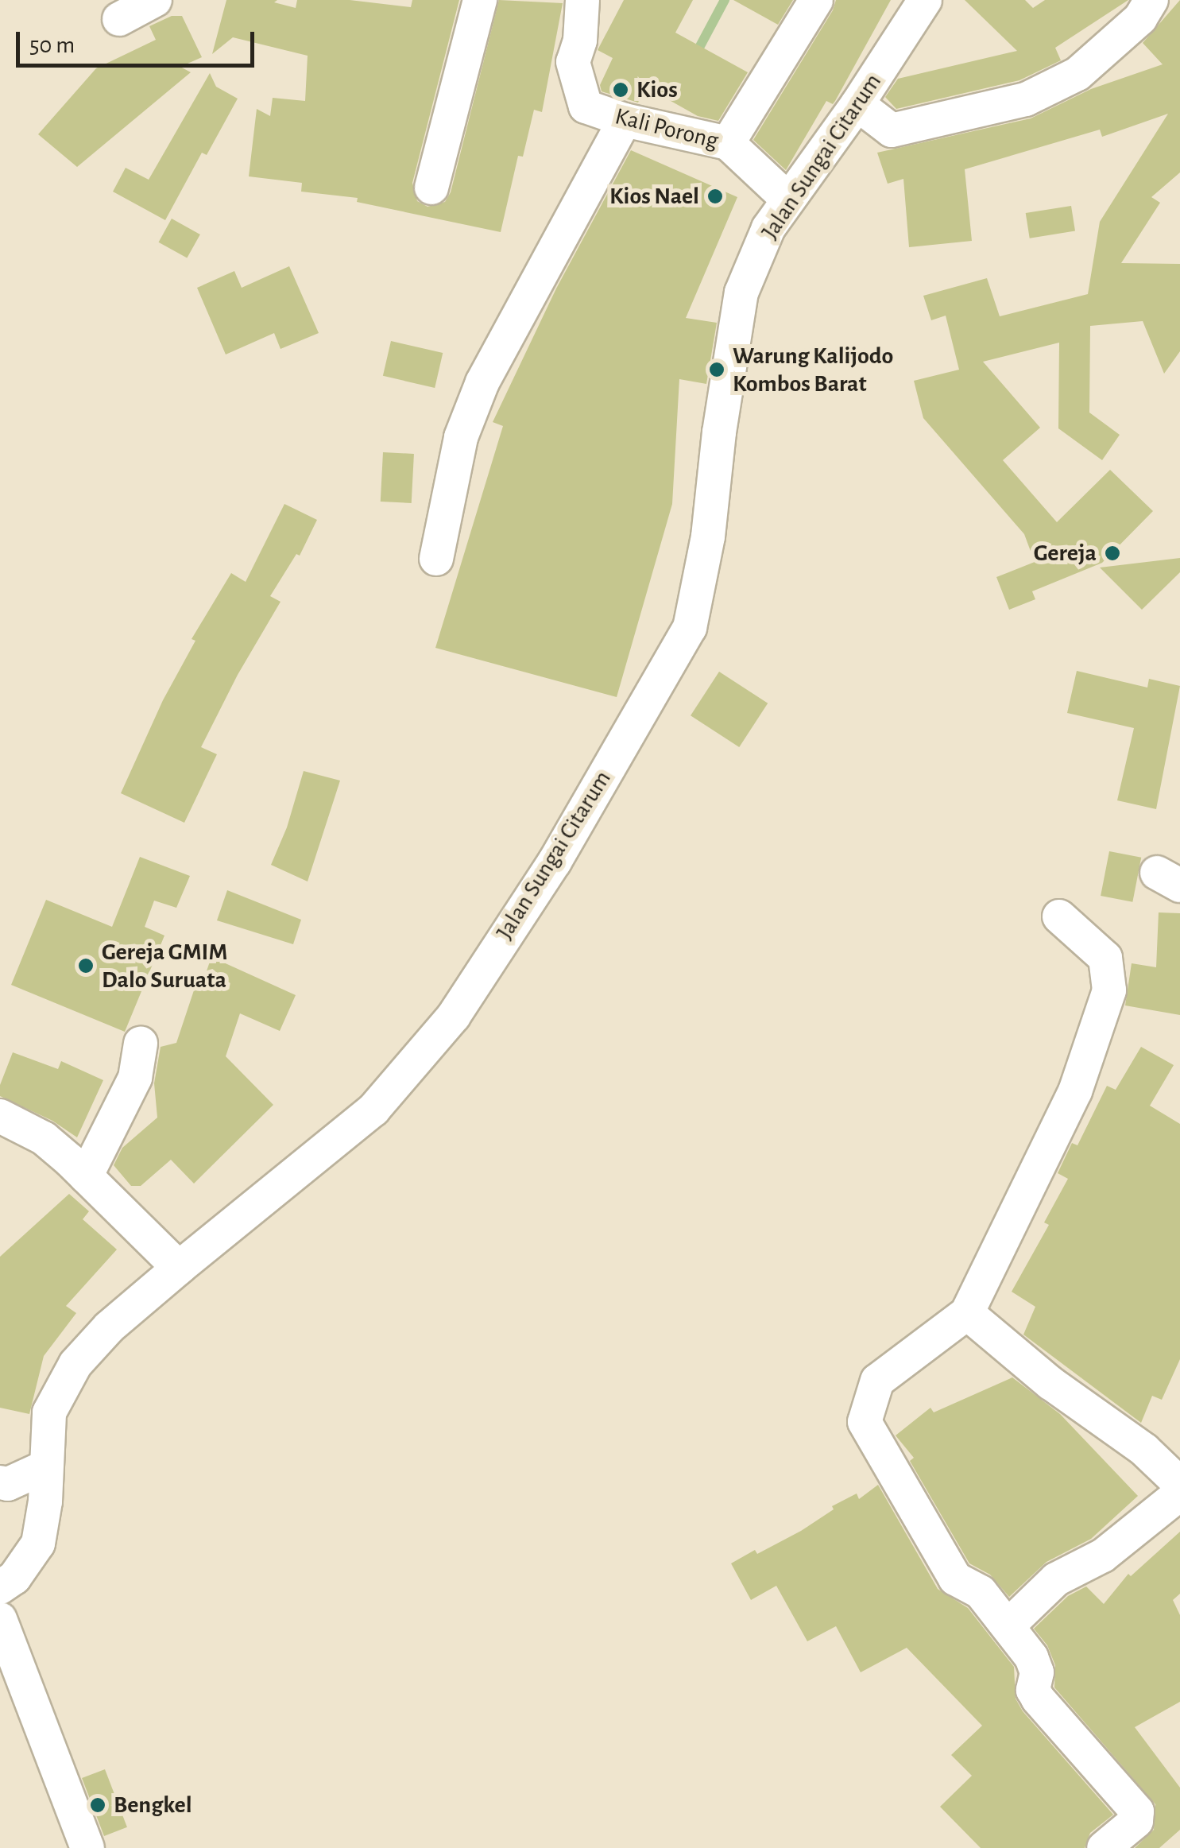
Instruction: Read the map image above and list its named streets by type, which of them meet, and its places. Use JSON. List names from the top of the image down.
{
  "streets": {
    "street": ["Kali Porong", "Jalan Sungai Citarum"]
  },
  "crossings": [
    ["Kali Porong", "Jalan Sungai Citarum"]
  ],
  "places": [
    "Kios",
    "Kios Nael",
    "Warung Kalijodo Kombos Barat",
    "Gereja",
    "Gereja GMIM Dalo Suruata",
    "Bengkel"
  ],
  "scale_bar": "50 m"
}
